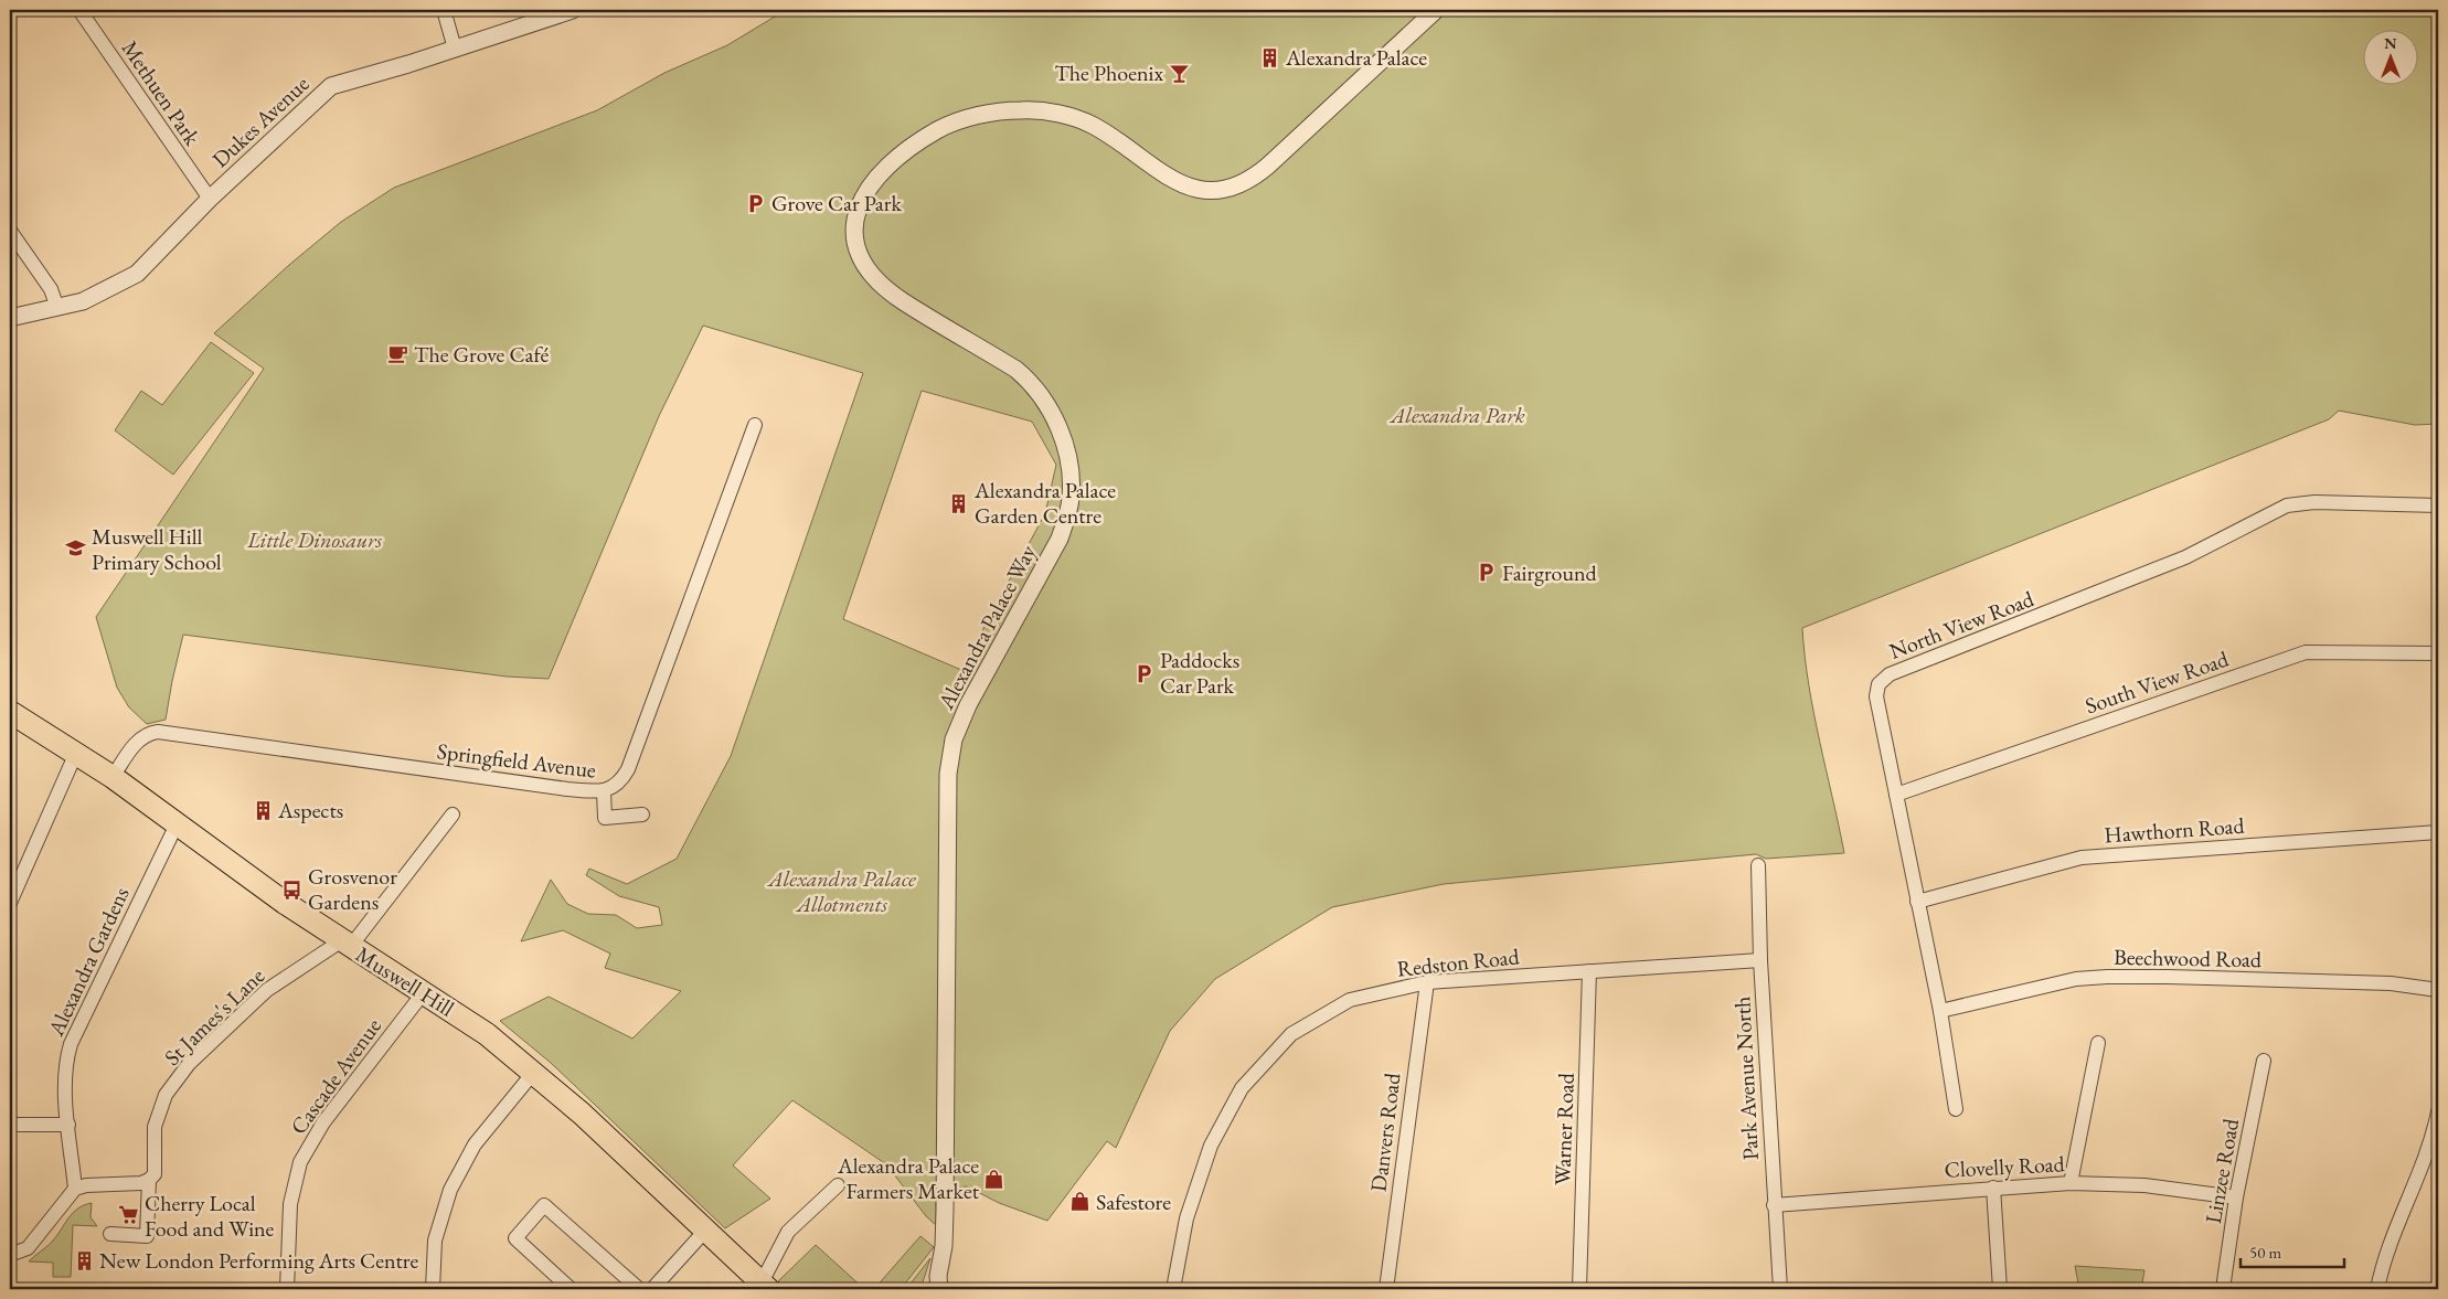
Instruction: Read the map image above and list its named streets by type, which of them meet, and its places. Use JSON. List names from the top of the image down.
{
  "streets": {
    "main road": ["Muswell Hill"],
    "street": [
      "Methuen Park",
      "Dukes Avenue",
      "North View Road",
      "Alexandra Palace Way",
      "South View Road",
      "Springfield Avenue",
      "Hawthorn Road",
      "Beechwood Road",
      "Alexandra Gardens",
      "Redston Road",
      "St James's Lane",
      "Cascade Avenue",
      "Park Avenue North",
      "Warner Road",
      "Danvers Road",
      "Clovelly Road",
      "Linzee Road"
    ]
  },
  "crossings": [
    ["Methuen Park", "Dukes Avenue"],
    ["North View Road", "South View Road"],
    ["North View Road", "Hawthorn Road"],
    ["North View Road", "Beechwood Road"],
    ["Springfield Avenue", "Muswell Hill"],
    ["Alexandra Gardens", "Muswell Hill"],
    ["Redston Road", "Park Avenue North"],
    ["Redston Road", "Warner Road"],
    ["Redston Road", "Danvers Road"],
    ["Muswell Hill", "St James's Lane"],
    ["Muswell Hill", "Cascade Avenue"],
    ["Park Avenue North", "Clovelly Road"],
    ["Clovelly Road", "Linzee Road"]
  ],
  "parks": ["Alexandra Park", "Little Dinosaurs", "Alexandra Palace Allotments"],
  "places": {
    "building": [
      "Alexandra Palace",
      "Alexandra Palace Garden Centre",
      "Aspects",
      "New London Performing Arts Centre"
    ],
    "bar": ["The Phoenix"],
    "parking": ["Grove Car Park", "Fairground", "Paddocks Car Park"],
    "cafe": ["The Grove Café"],
    "school or university": ["Muswell Hill Primary School"],
    "bus stop": ["Grosvenor Gardens"],
    "shop": ["Alexandra Palace Farmers Market", "Safestore"],
    "supermarket": ["Cherry Local Food and Wine"]
  },
  "scale_bar": "50 m",
  "north": "top"
}
